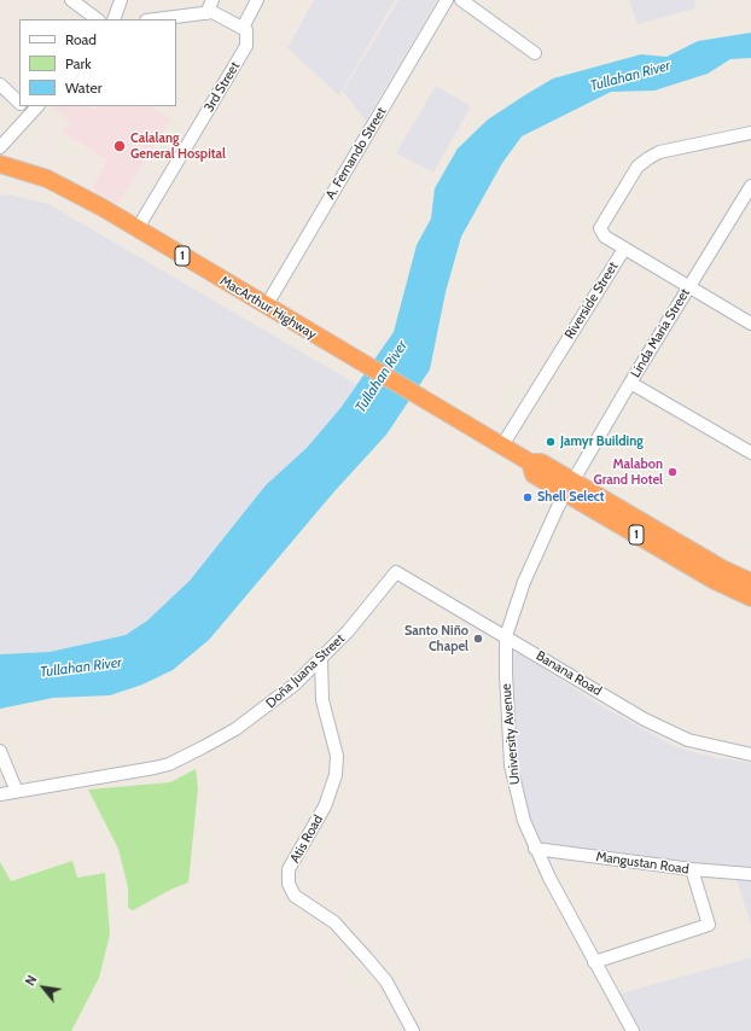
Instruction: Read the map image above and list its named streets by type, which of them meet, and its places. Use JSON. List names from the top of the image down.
{
  "streets": {
    "highway": ["1", "MacArthur Highway"],
    "street": [
      "3rd Street",
      "A. Fernando Street",
      "Riverside Street",
      "Linda Maria Street",
      "Doña Juana Street",
      "Banana Road",
      "University Avenue",
      "Atis Road",
      "Mangustan Road"
    ]
  },
  "crossings": [
    ["3rd Street", "MacArthur Highway"],
    ["A. Fernando Street", "MacArthur Highway"],
    ["Riverside Street", "MacArthur Highway"],
    ["MacArthur Highway", "Linda Maria Street"],
    ["MacArthur Highway", "University Avenue"],
    ["Linda Maria Street", "University Avenue"],
    ["Doña Juana Street", "Banana Road"],
    ["Doña Juana Street", "Atis Road"],
    ["Banana Road", "University Avenue"],
    ["University Avenue", "Mangustan Road"]
  ],
  "water": ["Tullahan River"],
  "places": [
    "Calalang General Hospital",
    "Jamyr Building",
    "Malabon Grand Hotel",
    "Shell Select",
    "Santo Niño Chapel"
  ],
  "legend": ["Road", "Park", "Water"],
  "north": "top left"
}
